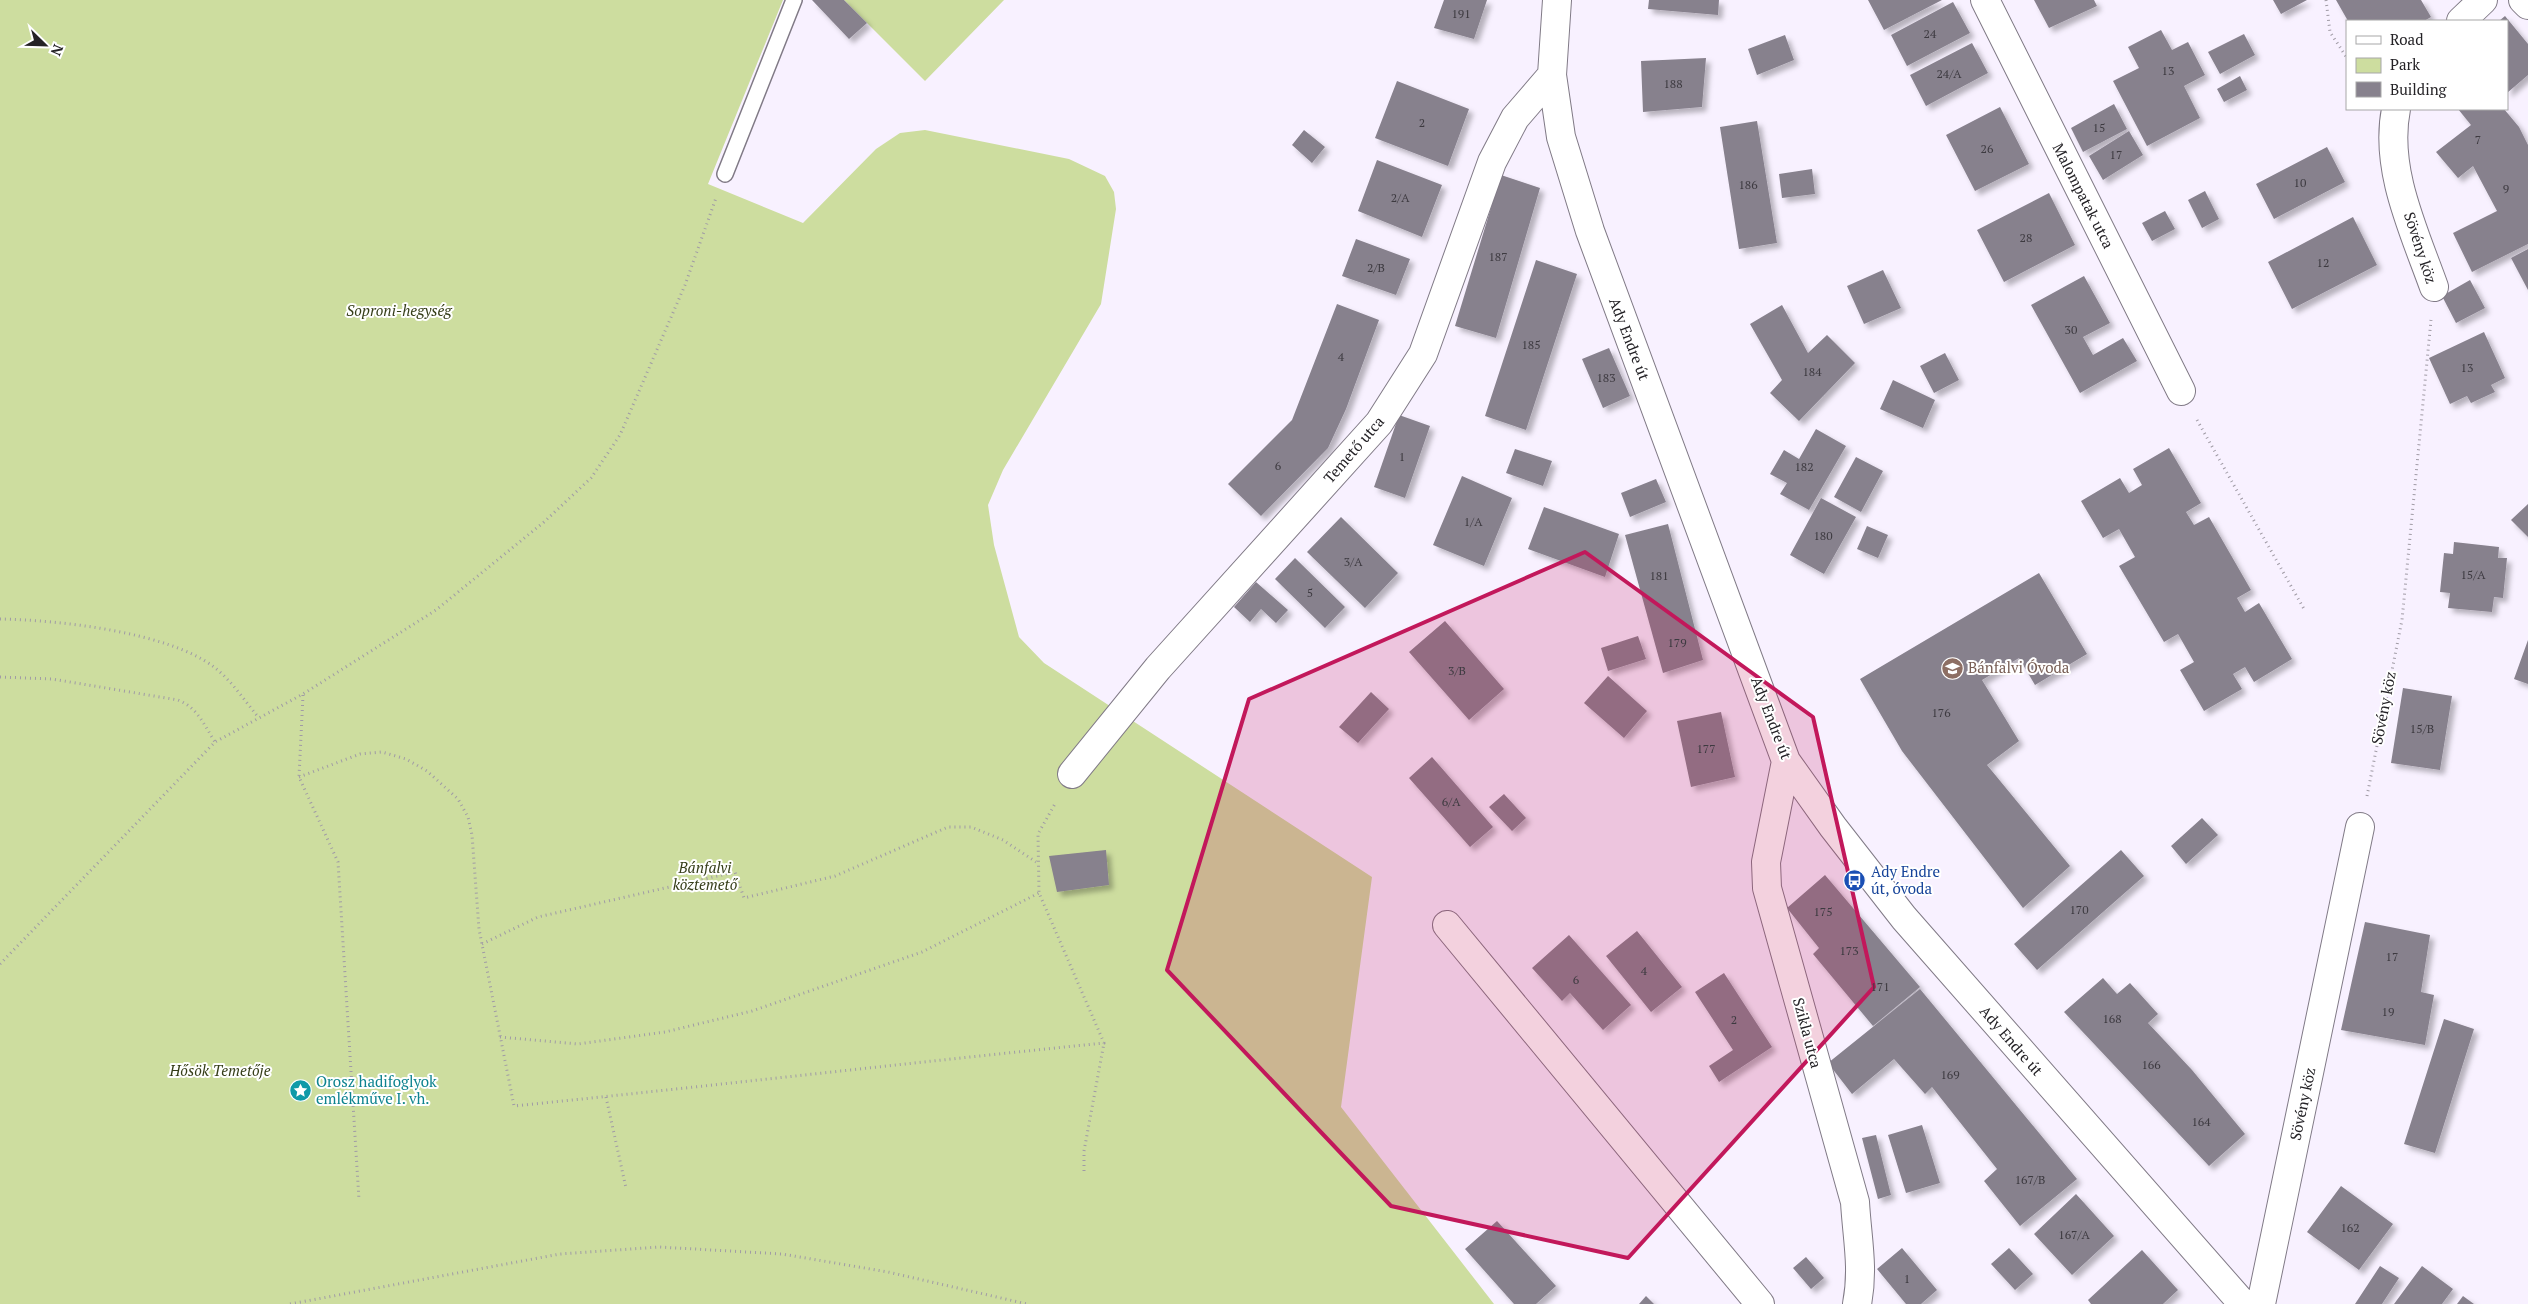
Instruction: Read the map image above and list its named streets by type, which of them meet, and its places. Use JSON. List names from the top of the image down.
{
  "streets": {
    "street": [
      "Malompatak utca",
      "Sövény köz",
      "Ady Endre út",
      "Temető utca",
      "Szikla utca"
    ]
  },
  "crossings": [
    ["Ady Endre út", "Temető utca"],
    ["Ady Endre út", "Szikla utca"]
  ],
  "parks": ["Soproni-hegység", "Bánfalvi köztemető", "Hősök Temetője"],
  "places": {
    "school or university": ["Bánfalvi Óvoda"],
    "bus stop": ["Ady Endre út, óvoda"],
    "place": ["Orosz hadifoglyok emlékműve I. vh."]
  },
  "house_numbers": [
    "191",
    "24",
    "13",
    "24/A",
    "188",
    "2",
    "15",
    "7",
    "26",
    "17",
    "10",
    "186",
    "9",
    "2/A",
    "28",
    "187",
    "12",
    "2/B",
    "30",
    "185",
    "4",
    "13",
    "184",
    "183",
    "1",
    "6",
    "182",
    "1/A",
    "180",
    "3/A",
    "15/A",
    "181",
    "5",
    "179",
    "3/B",
    "176",
    "15/B",
    "177",
    "6/A",
    "170",
    "175",
    "173",
    "17",
    "4",
    "6",
    "171",
    "19",
    "168",
    "2",
    "166",
    "169",
    "164",
    "167/B",
    "162",
    "167/A",
    "1"
  ],
  "legend": ["Road", "Park", "Building"],
  "north": "bottom right"
}
